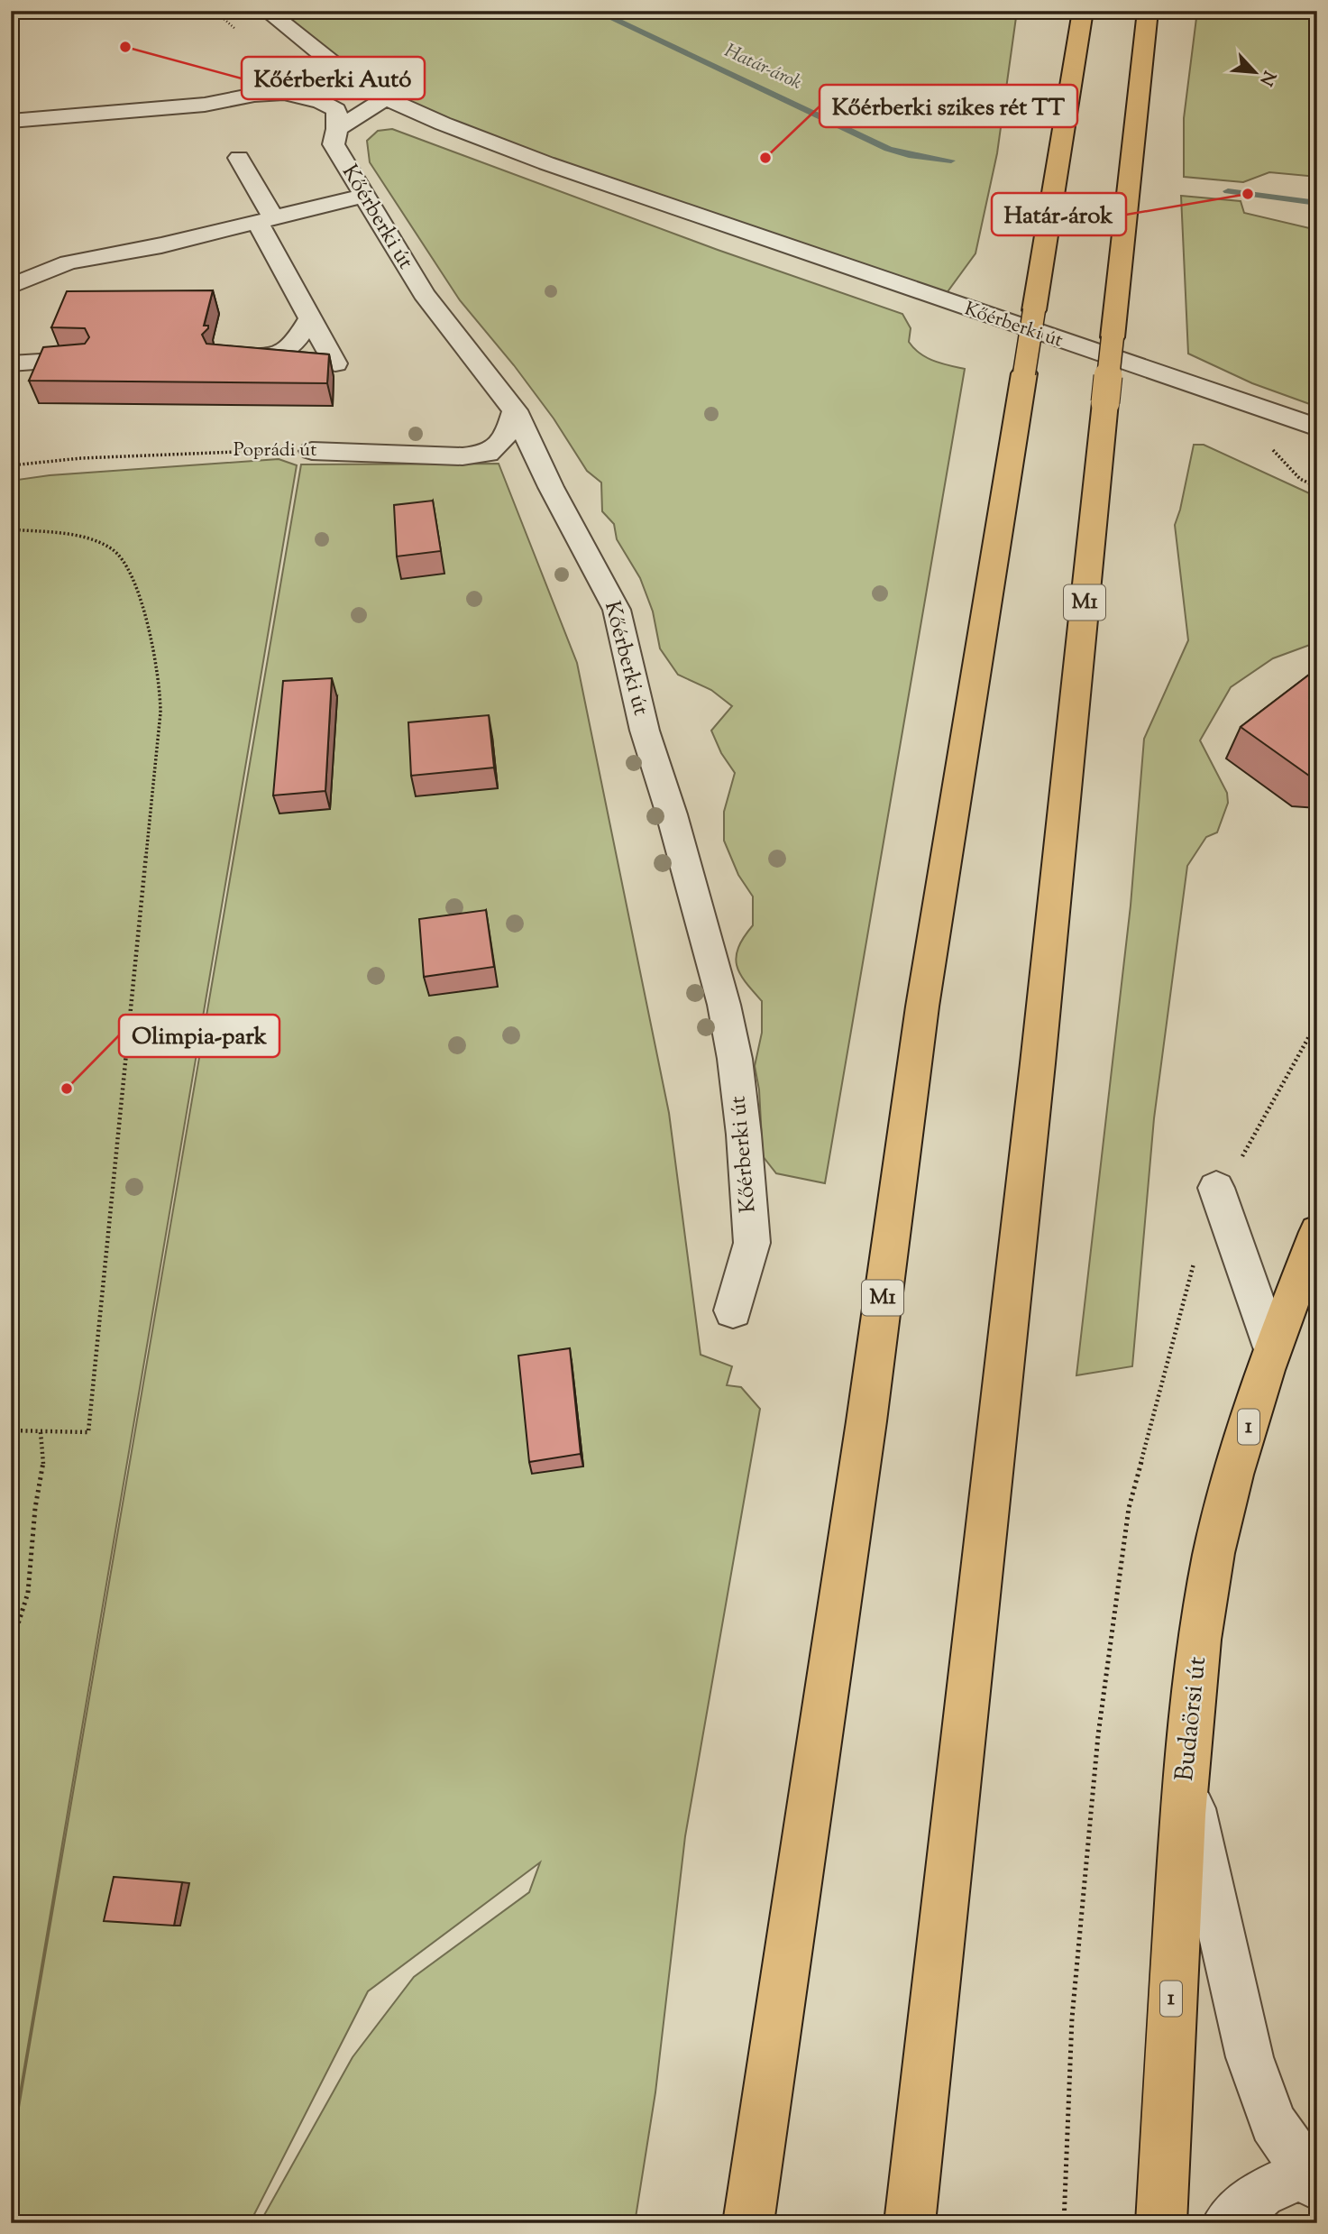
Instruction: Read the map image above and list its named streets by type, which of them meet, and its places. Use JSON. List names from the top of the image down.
{
  "streets": {
    "main road": ["M1", "1", "Budaörsi út"],
    "street": ["Kőérberki út", "Poprádi út"]
  },
  "crossings": [
    ["Kőérberki út", "Poprádi út"]
  ],
  "water": ["Határ-árok"],
  "places": [
    "Kőérberki Autó",
    "Kőérberki szikes rét TT",
    "Határ-árok",
    "Olimpia-park"
  ],
  "north": "bottom right"
}
